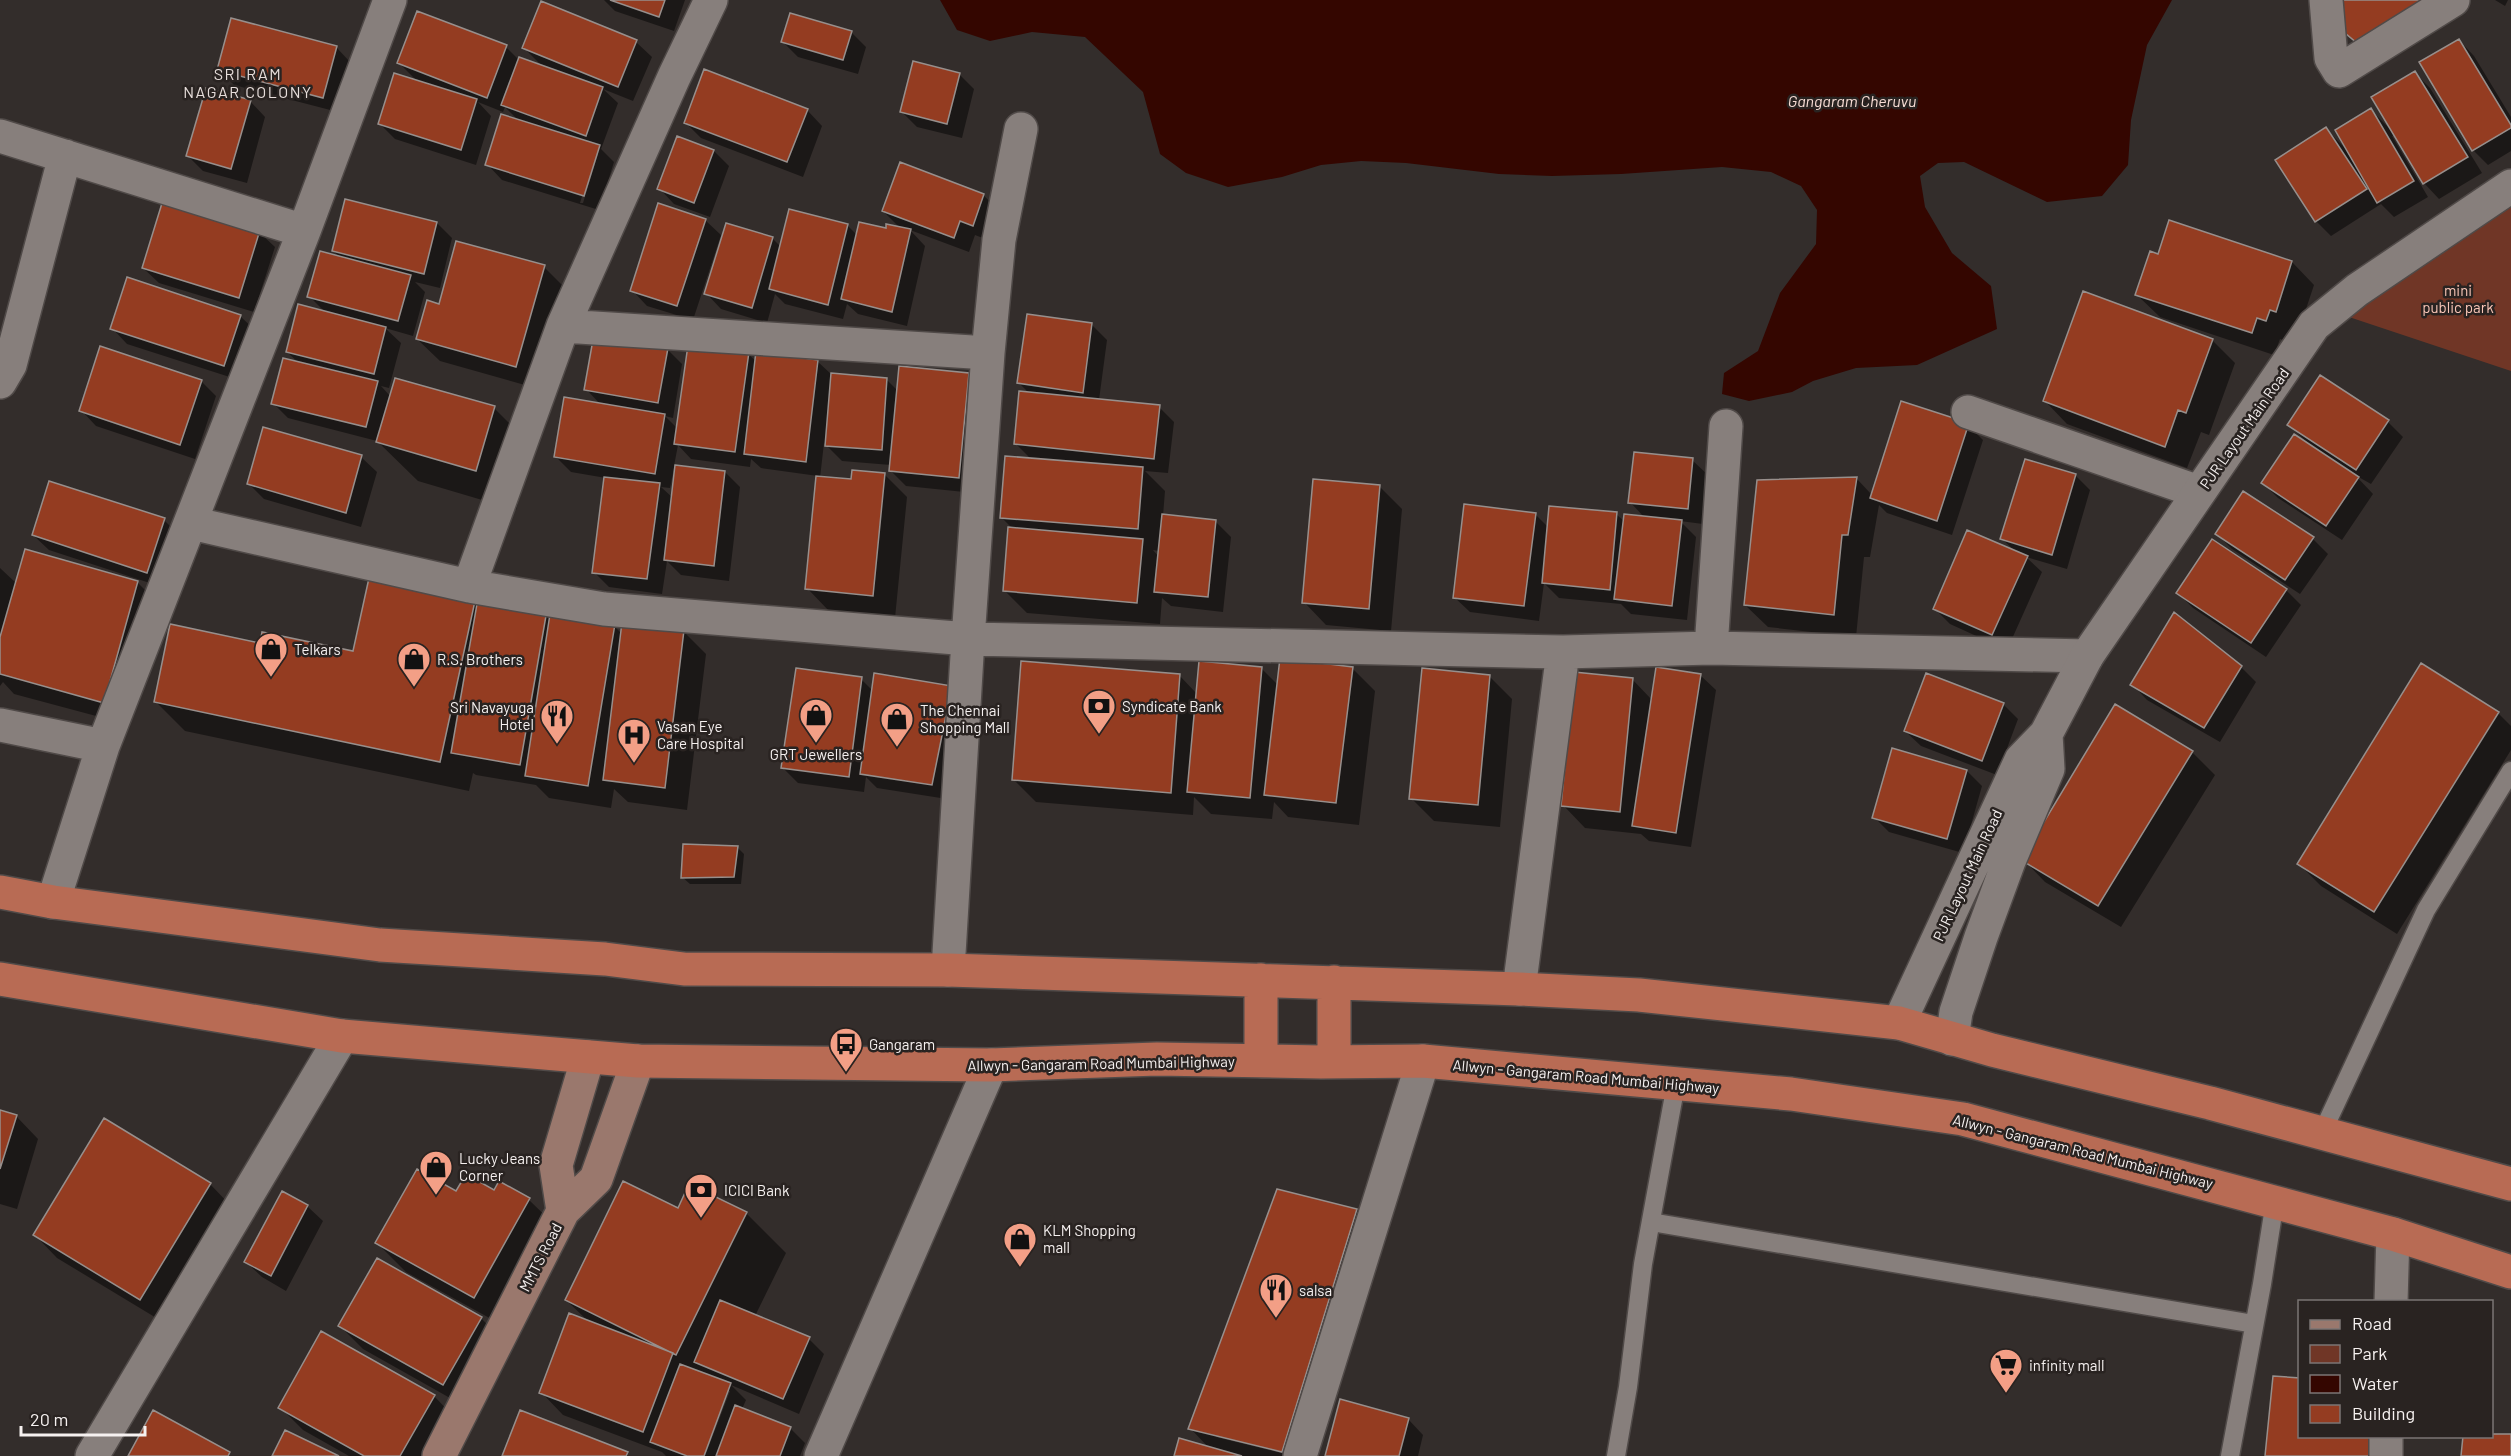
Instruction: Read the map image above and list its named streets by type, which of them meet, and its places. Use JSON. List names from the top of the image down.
{
  "streets": {
    "highway": ["Allwyn - Gangaram Road Mumbai Highway"],
    "main road": ["MMTS Road"],
    "street": ["PJR Layout Main Road"]
  },
  "crossings": [
    ["Allwyn - Gangaram Road Mumbai Highway", "MMTS Road"]
  ],
  "districts": ["SRI RAM NAGAR COLONY"],
  "water": ["Gangaram Cheruvu"],
  "parks": ["mini public park"],
  "places": {
    "shop": [
      "Telkars",
      "R.S. Brothers",
      "GRT Jewellers",
      "The Chennai Shopping Mall",
      "Lucky Jeans Corner",
      "KLM Shopping mall"
    ],
    "bank": ["Syndicate Bank", "ICICI Bank"],
    "restaurant": ["Sri Navayuga Hotel", "salsa"],
    "hospital": ["Vasan Eye Care Hospital"],
    "bus stop": ["Gangaram"],
    "supermarket": ["infinity mall"]
  },
  "legend": [
    "Road",
    "Park",
    "Water",
    "Building"
  ],
  "scale_bar": "20 m"
}
